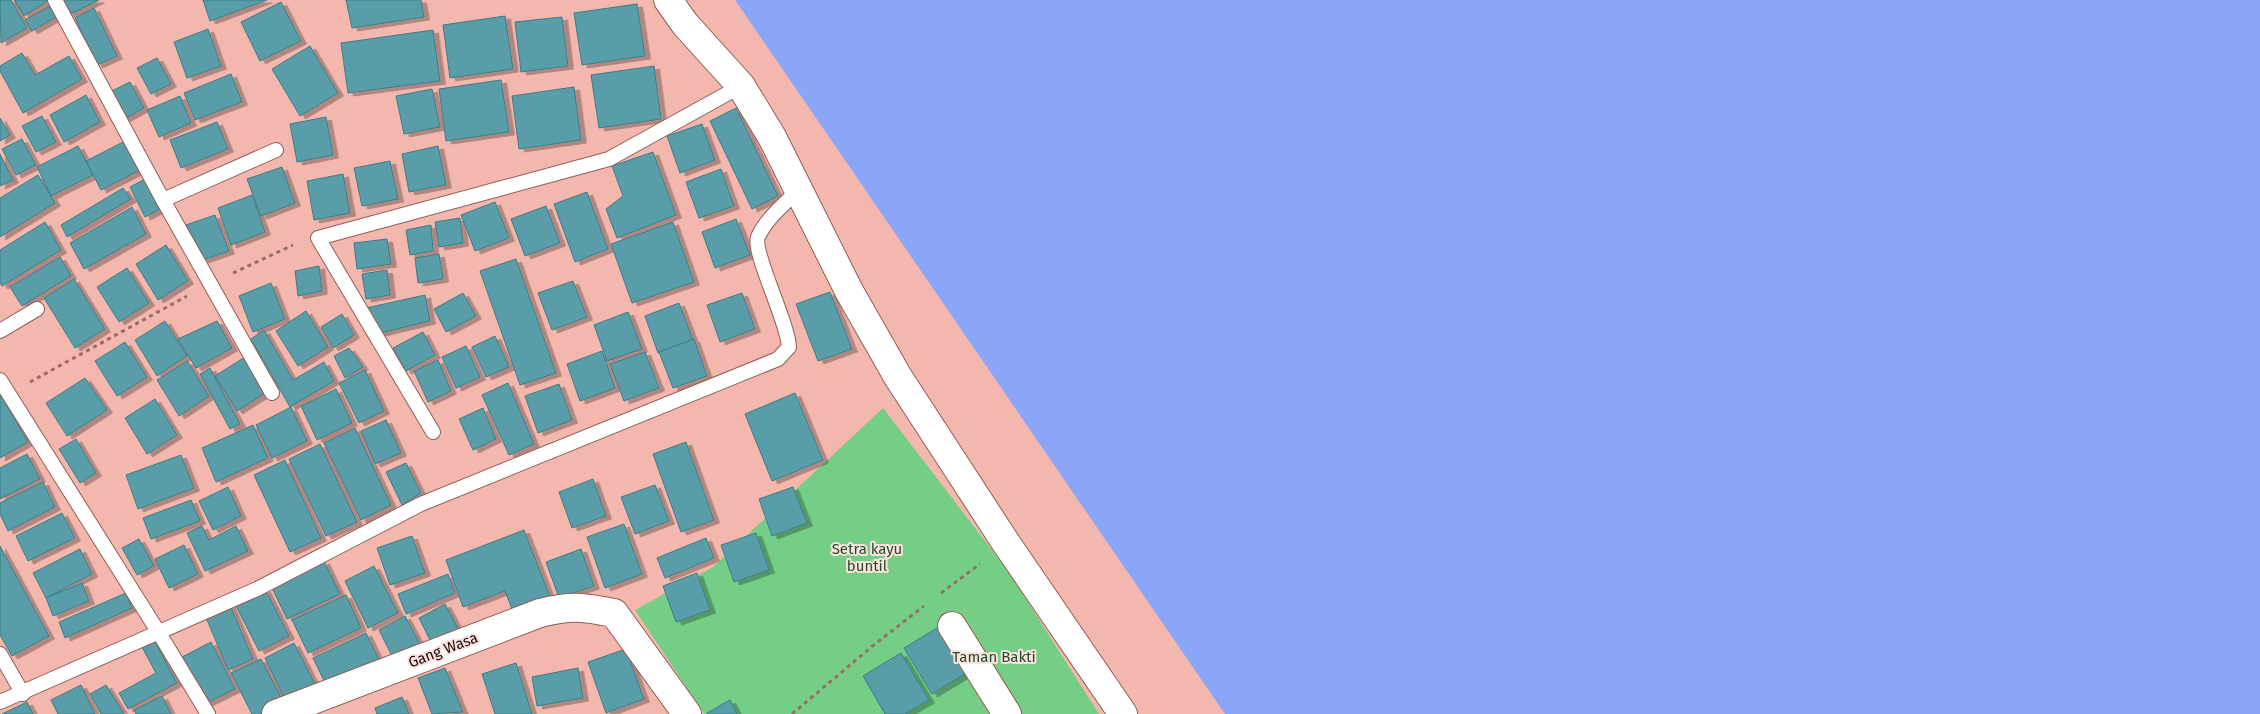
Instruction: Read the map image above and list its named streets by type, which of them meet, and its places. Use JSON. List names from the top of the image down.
{
  "streets": {
    "street": ["Gang Wasa"]
  },
  "parks": ["Setra kayu buntil", "Taman Bakti"]
}
